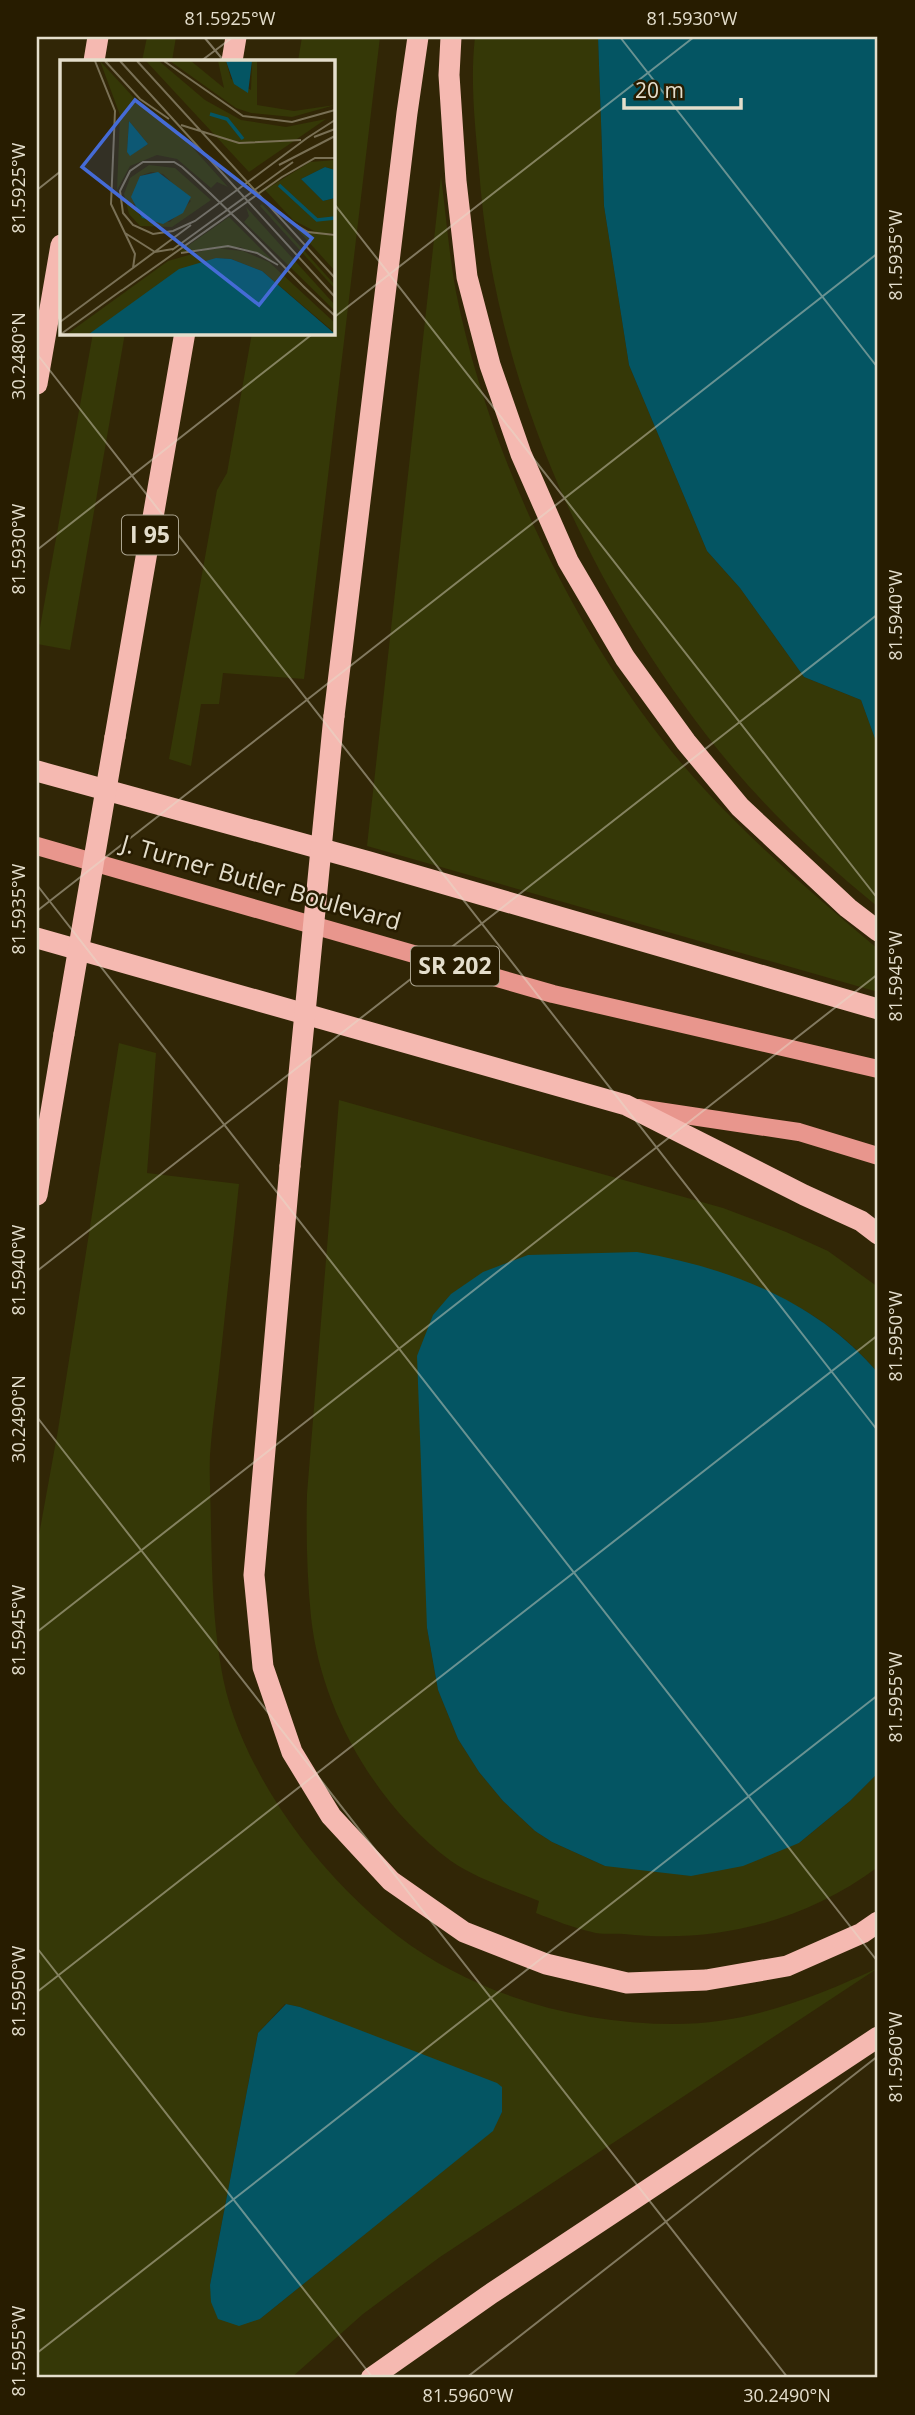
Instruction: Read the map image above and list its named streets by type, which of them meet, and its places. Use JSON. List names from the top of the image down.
{
  "streets": {
    "highway": ["I 95"],
    "main road": ["J. Turner Butler Boulevard", "SR 202"]
  },
  "scale_bar": "20 m",
  "coordinates": [
    "81.5925°W",
    "81.5930°W",
    "81.5935°W",
    "30.2480°N",
    "81.5940°W",
    "81.5945°W",
    "81.5950°W",
    "30.2490°N",
    "81.5955°W",
    "81.5960°W"
  ]
}
